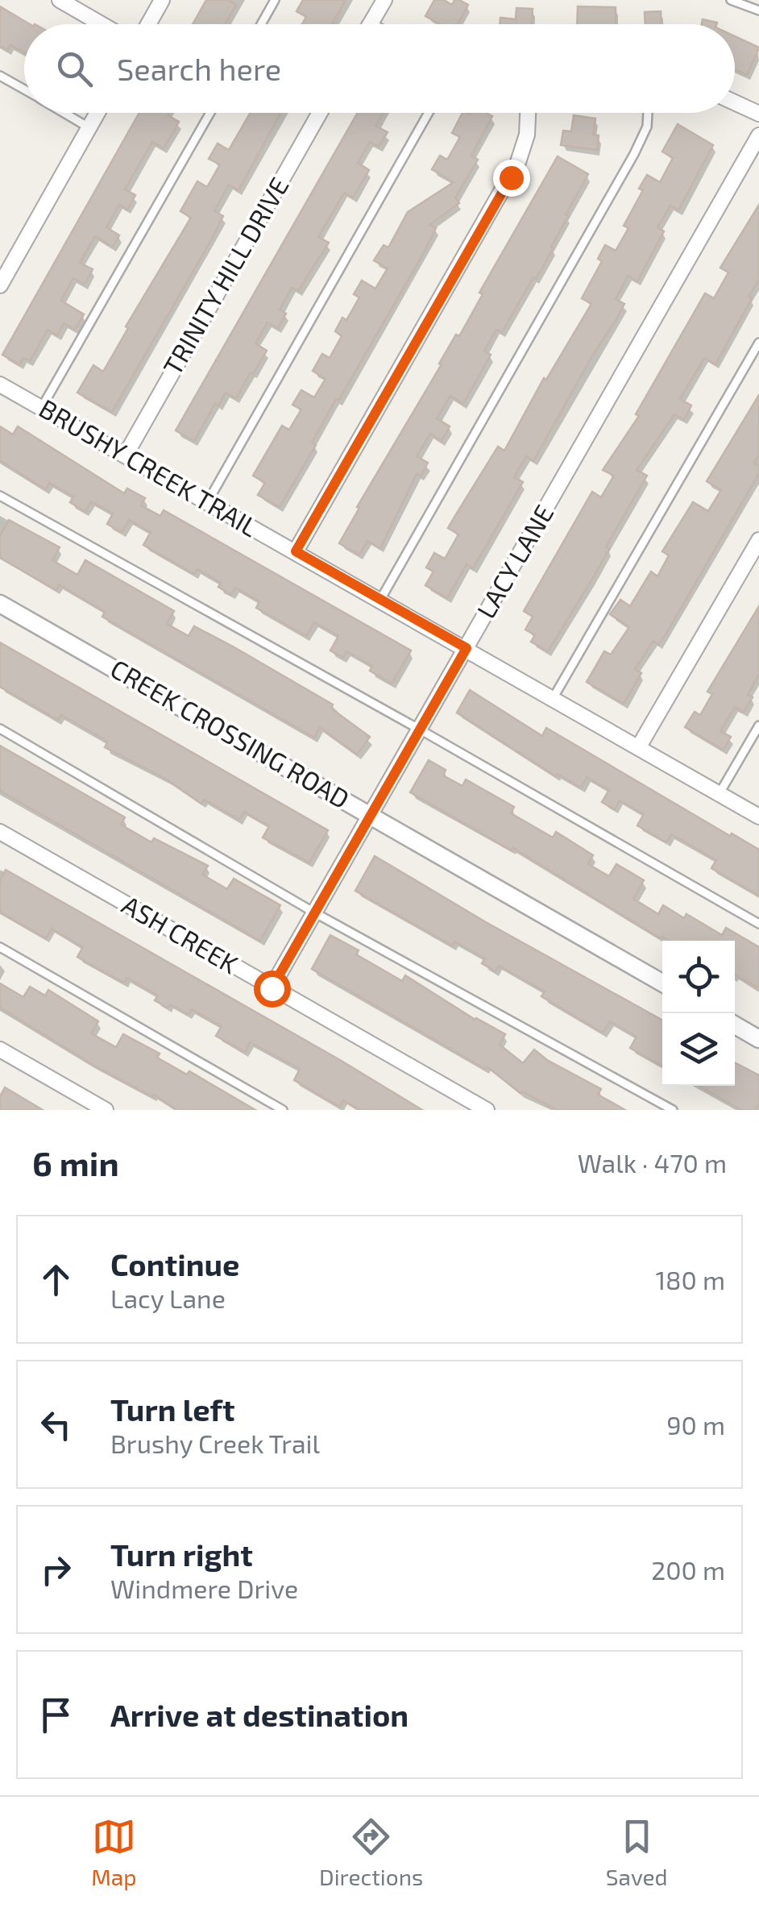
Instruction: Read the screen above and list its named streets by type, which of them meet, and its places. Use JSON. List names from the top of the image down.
{
  "streets": {
    "street": [
      "TRINITY HILL DRIVE",
      "BRUSHY CREEK TRAIL",
      "LACY LANE",
      "CREEK CROSSING ROAD",
      "ASH CREEK"
    ]
  },
  "crossings": [
    ["TRINITY HILL DRIVE", "BRUSHY CREEK TRAIL"],
    ["BRUSHY CREEK TRAIL", "LACY LANE"],
    ["LACY LANE", "CREEK CROSSING ROAD"],
    ["LACY LANE", "ASH CREEK"]
  ],
  "page": {
    "search": "Search here",
    "heading": ["6 min", "Walk · 470 m"],
    "list": [
      ["Continue", "Lacy Lane", "180 m"],
      ["Turn left", "Brushy Creek Trail", "90 m"],
      ["Turn right", "Windmere Drive", "200 m"],
      "Arrive at destination"
    ],
    "nav": ["Map", "Directions", "Saved"]
  }
}
